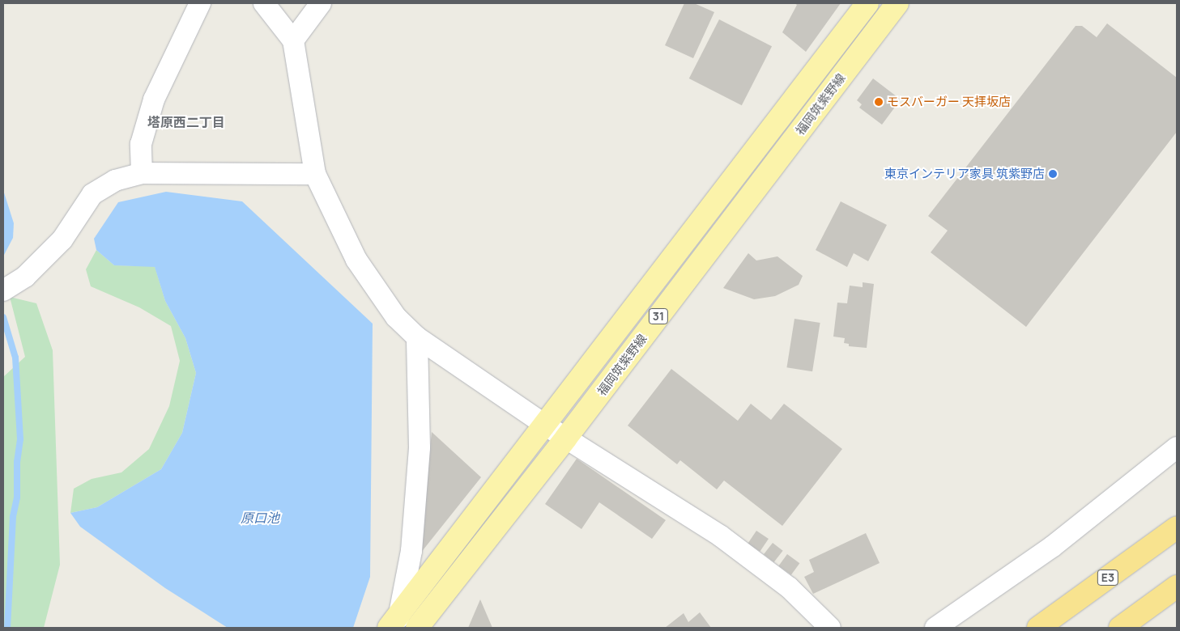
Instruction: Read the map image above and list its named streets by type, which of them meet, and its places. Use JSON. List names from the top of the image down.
{
  "streets": {
    "highway": ["E3"],
    "main road": ["福岡筑紫野線", "31"]
  },
  "districts": ["塔原西二丁目"],
  "water": ["原口池"],
  "places": ["モスバーガー 天拝坂店", "東京インテリア家具 筑紫野店"]
}
